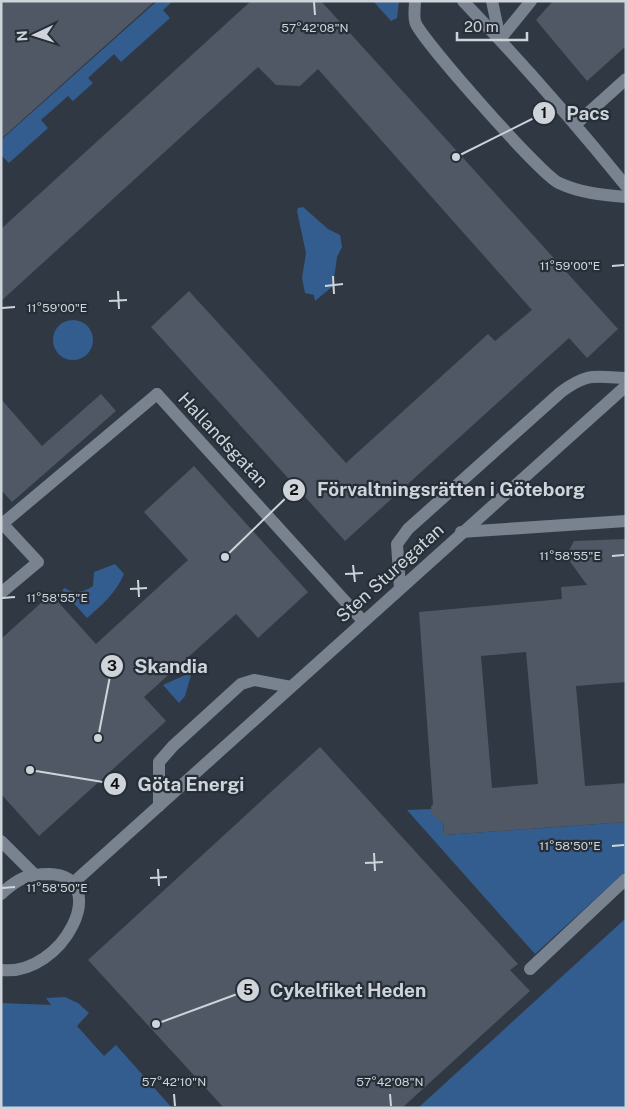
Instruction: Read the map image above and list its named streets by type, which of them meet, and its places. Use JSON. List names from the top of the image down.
{
  "streets": {
    "street": ["Hallandsgatan", "Sten Sturegatan"]
  },
  "crossings": [
    ["Hallandsgatan", "Sten Sturegatan"]
  ],
  "places": [
    "Pacs",
    "Förvaltningsrätten i Göteborg",
    "Skandia",
    "Göta Energi",
    "Cykelfiket Heden"
  ],
  "scale_bar": "20 m",
  "north": "left",
  "coordinates": [
    "57°42'08\"N",
    "11°59'00\"E",
    "11°58'55\"E",
    "11°58'50\"E",
    "57°42'10\"N"
  ]
}
